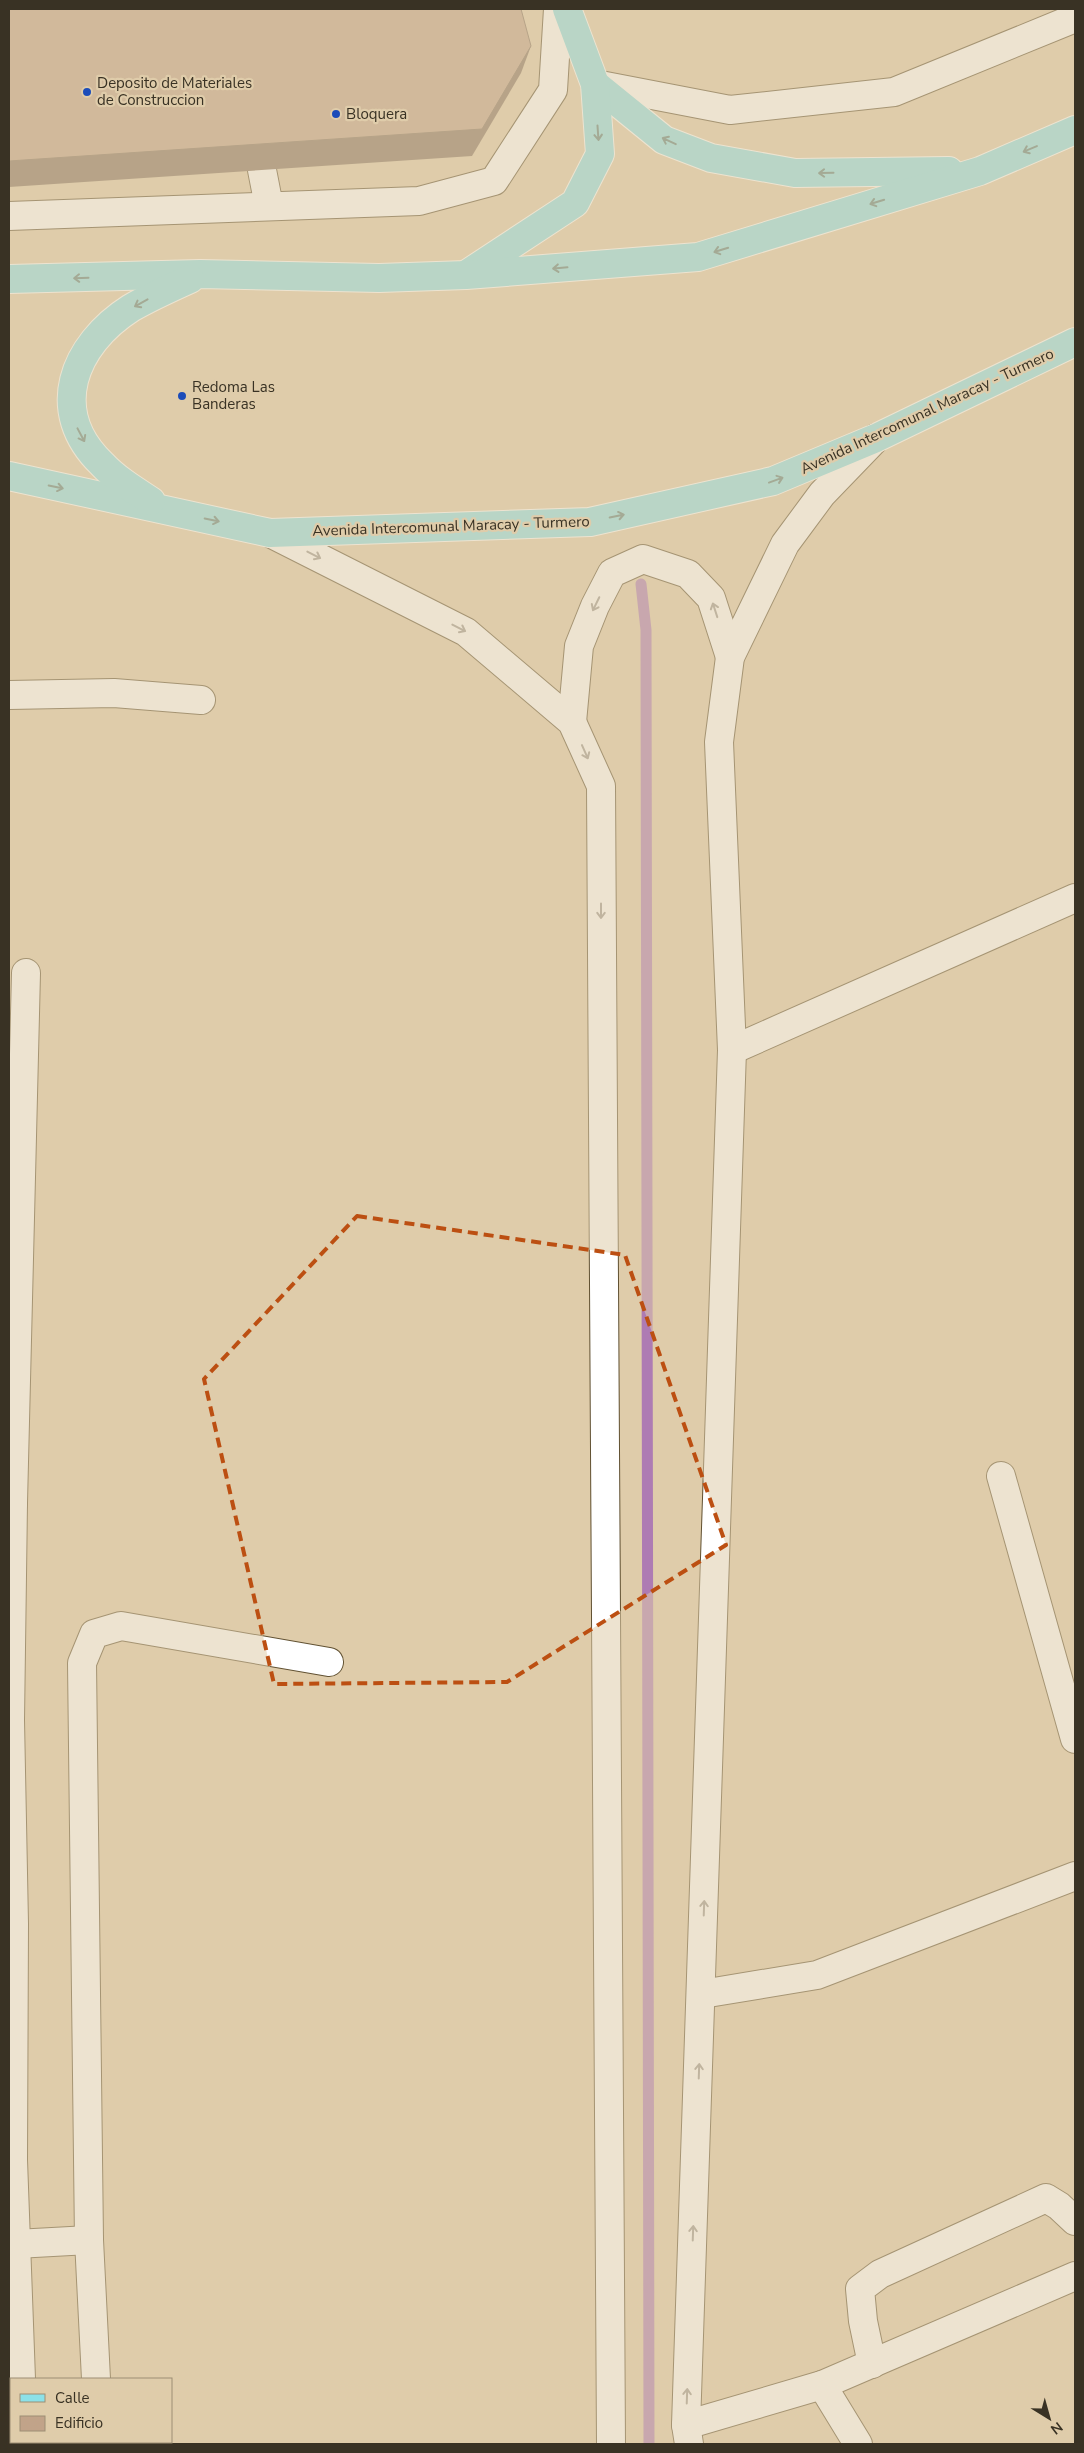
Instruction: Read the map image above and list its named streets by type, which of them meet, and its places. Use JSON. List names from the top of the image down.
{
  "streets": {
    "main road": ["Avenida Intercomunal Maracay - Turmero"]
  },
  "places": ["Deposito de Materiales de Construccion", "Bloquera", "Redoma Las Banderas"],
  "legend": ["Calle", "Edificio"],
  "north": "bottom right"
}
